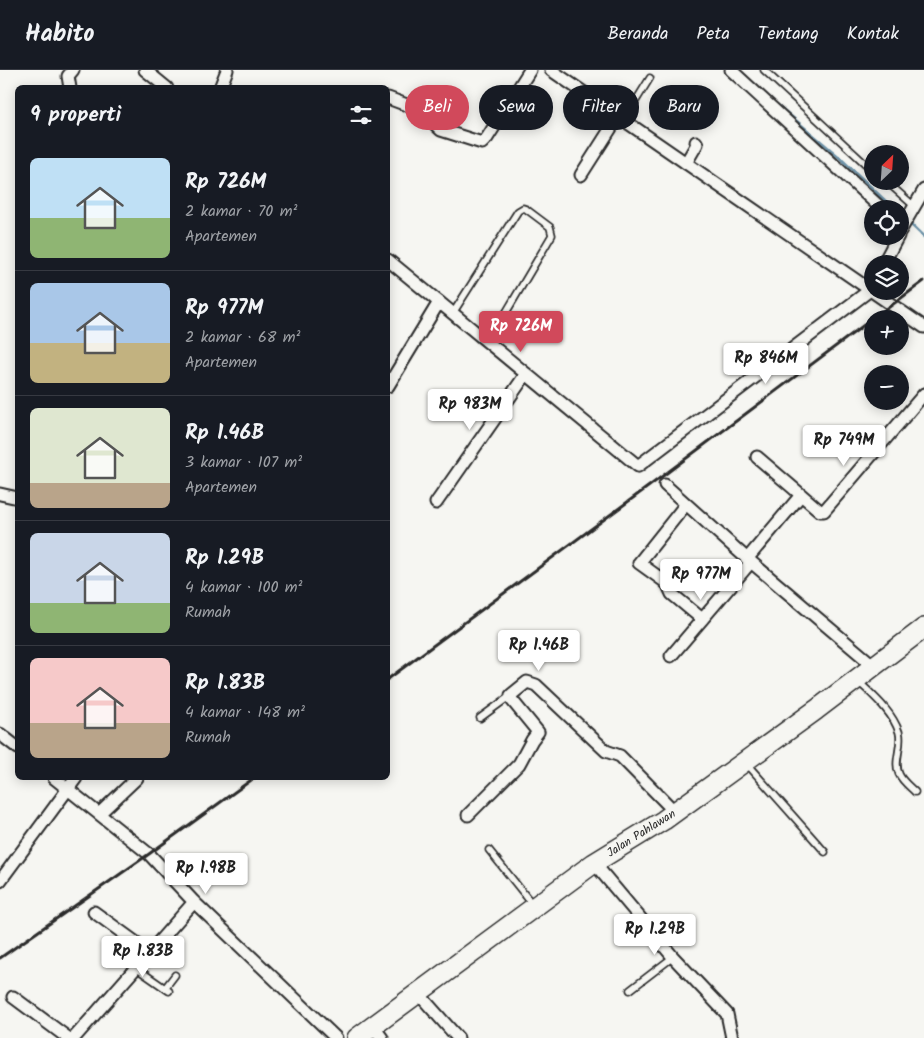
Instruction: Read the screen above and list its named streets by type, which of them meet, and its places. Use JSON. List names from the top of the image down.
{
  "streets": {
    "highway": ["Jalan Pahlawan"]
  },
  "north": "top right",
  "page": {
    "header": "Habito",
    "nav": [
      "Beranda",
      "Peta",
      "Tentang",
      "Kontak"
    ],
    "chip": [
      "Beli",
      "Sewa",
      "Filter",
      "Baru"
    ],
    "heading": "9 properti",
    "map_buttons": ["+", "−"],
    "list": [
      {
        "name": "Rp 726M",
        "note": "2 kamar · 70 m² · Apartemen"
      },
      {
        "name": "Rp 977M",
        "note": "2 kamar · 68 m² · Apartemen"
      },
      {
        "name": "Rp 1.46B",
        "note": "3 kamar · 107 m² · Apartemen"
      },
      {
        "name": "Rp 1.29B",
        "note": "4 kamar · 100 m² · Rumah"
      },
      {
        "name": "Rp 1.83B",
        "note": "4 kamar · 148 m² · Rumah"
      }
    ],
    "price": [
      "Rp 726M",
      "Rp 846M",
      "Rp 983M",
      "Rp 749M",
      "Rp 977M",
      "Rp 1.46B",
      "Rp 1.98B",
      "Rp 1.29B",
      "Rp 1.83B"
    ]
  }
}
